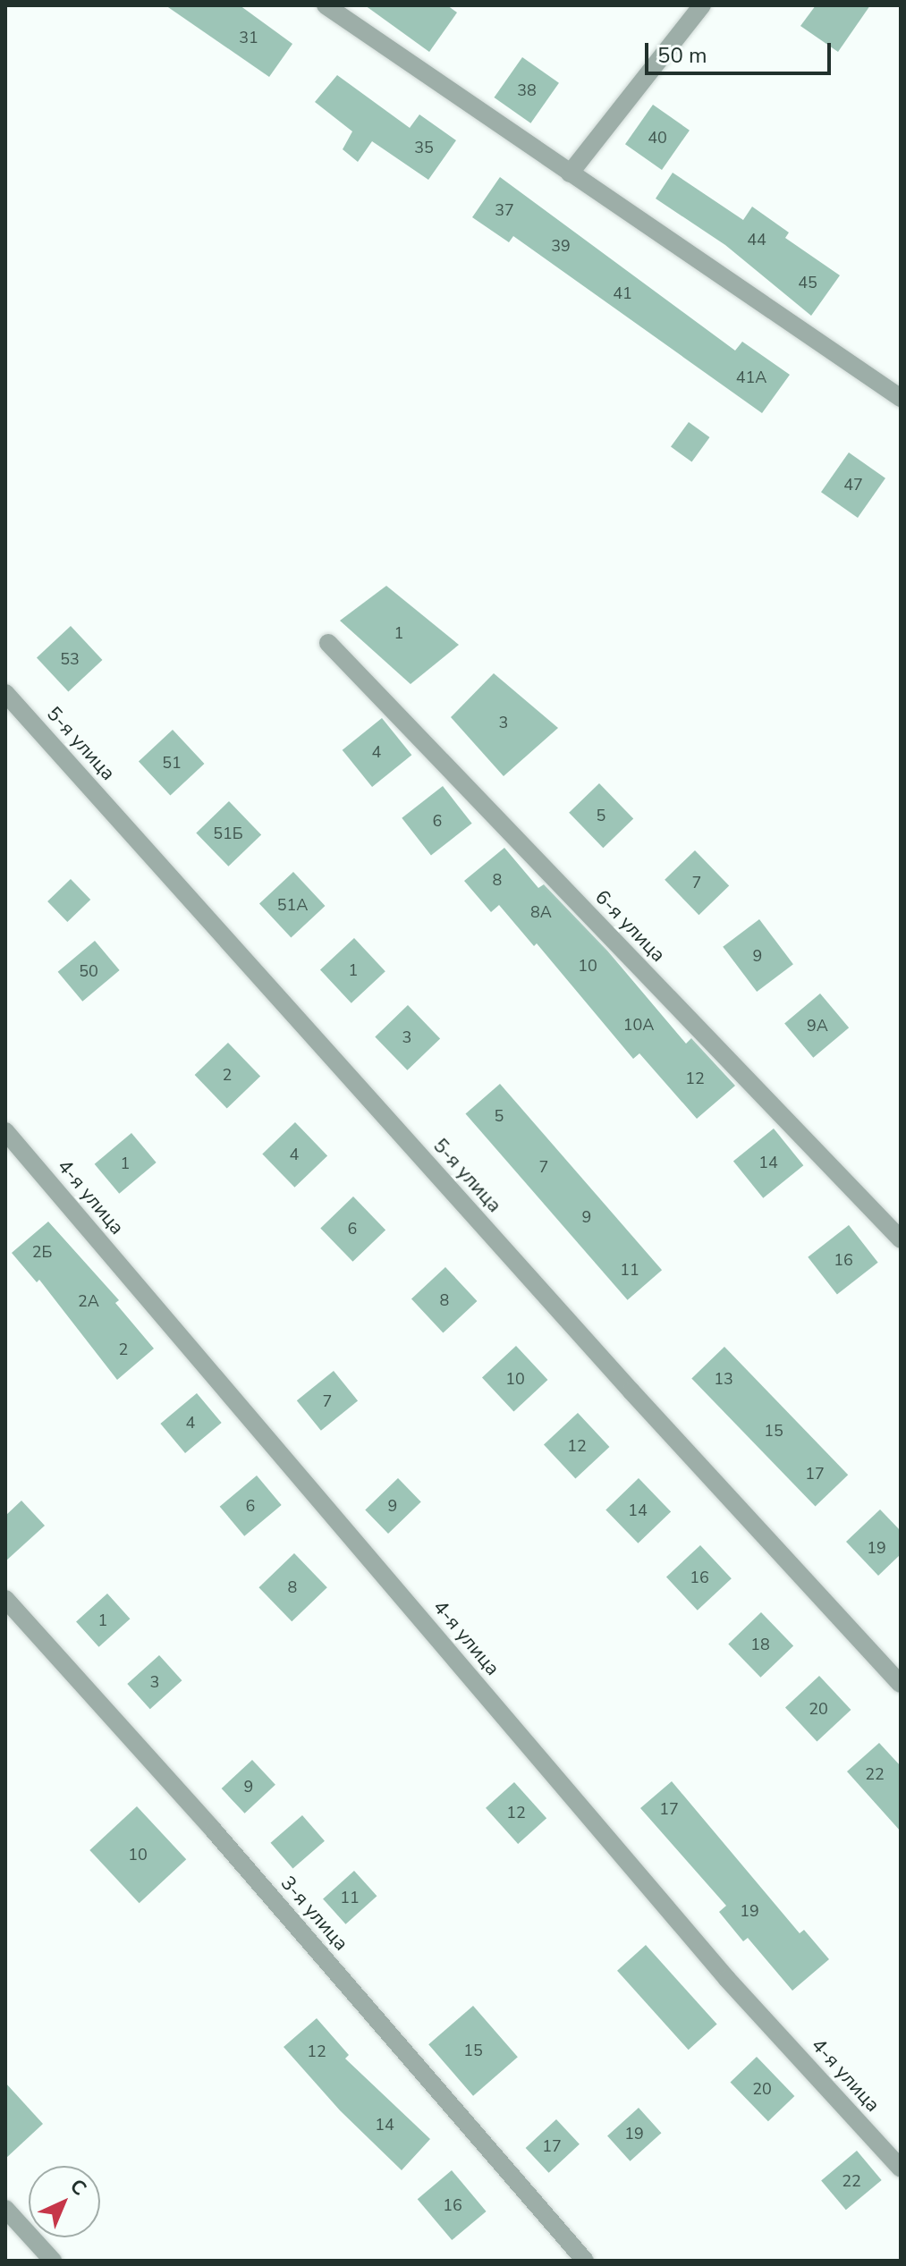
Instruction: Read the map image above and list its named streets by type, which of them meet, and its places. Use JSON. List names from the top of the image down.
{
  "streets": {
    "street": [
      "5-я улица",
      "6-я улица",
      "4-я улица",
      "3-я улица"
    ]
  },
  "house_numbers": [
    "31",
    "38",
    "40",
    "35",
    "37",
    "44",
    "39",
    "45",
    "41",
    "41А",
    "47",
    "1",
    "53",
    "3",
    "4",
    "51",
    "5",
    "6",
    "51Б",
    "8",
    "7",
    "51А",
    "8А",
    "9",
    "10",
    "1",
    "50",
    "10А",
    "9А",
    "3",
    "2",
    "12",
    "5",
    "4",
    "14",
    "1",
    "7",
    "9",
    "6",
    "2Б",
    "16",
    "11",
    "8",
    "2А",
    "2",
    "10",
    "13",
    "7",
    "4",
    "15",
    "12",
    "17",
    "6",
    "9",
    "14",
    "19",
    "16",
    "8",
    "1",
    "18",
    "3",
    "20",
    "22",
    "9",
    "17",
    "12",
    "10",
    "11",
    "19",
    "15",
    "12",
    "20",
    "14",
    "19",
    "17",
    "22",
    "16"
  ],
  "scale_bar": "50 m",
  "north": "top right"
}
